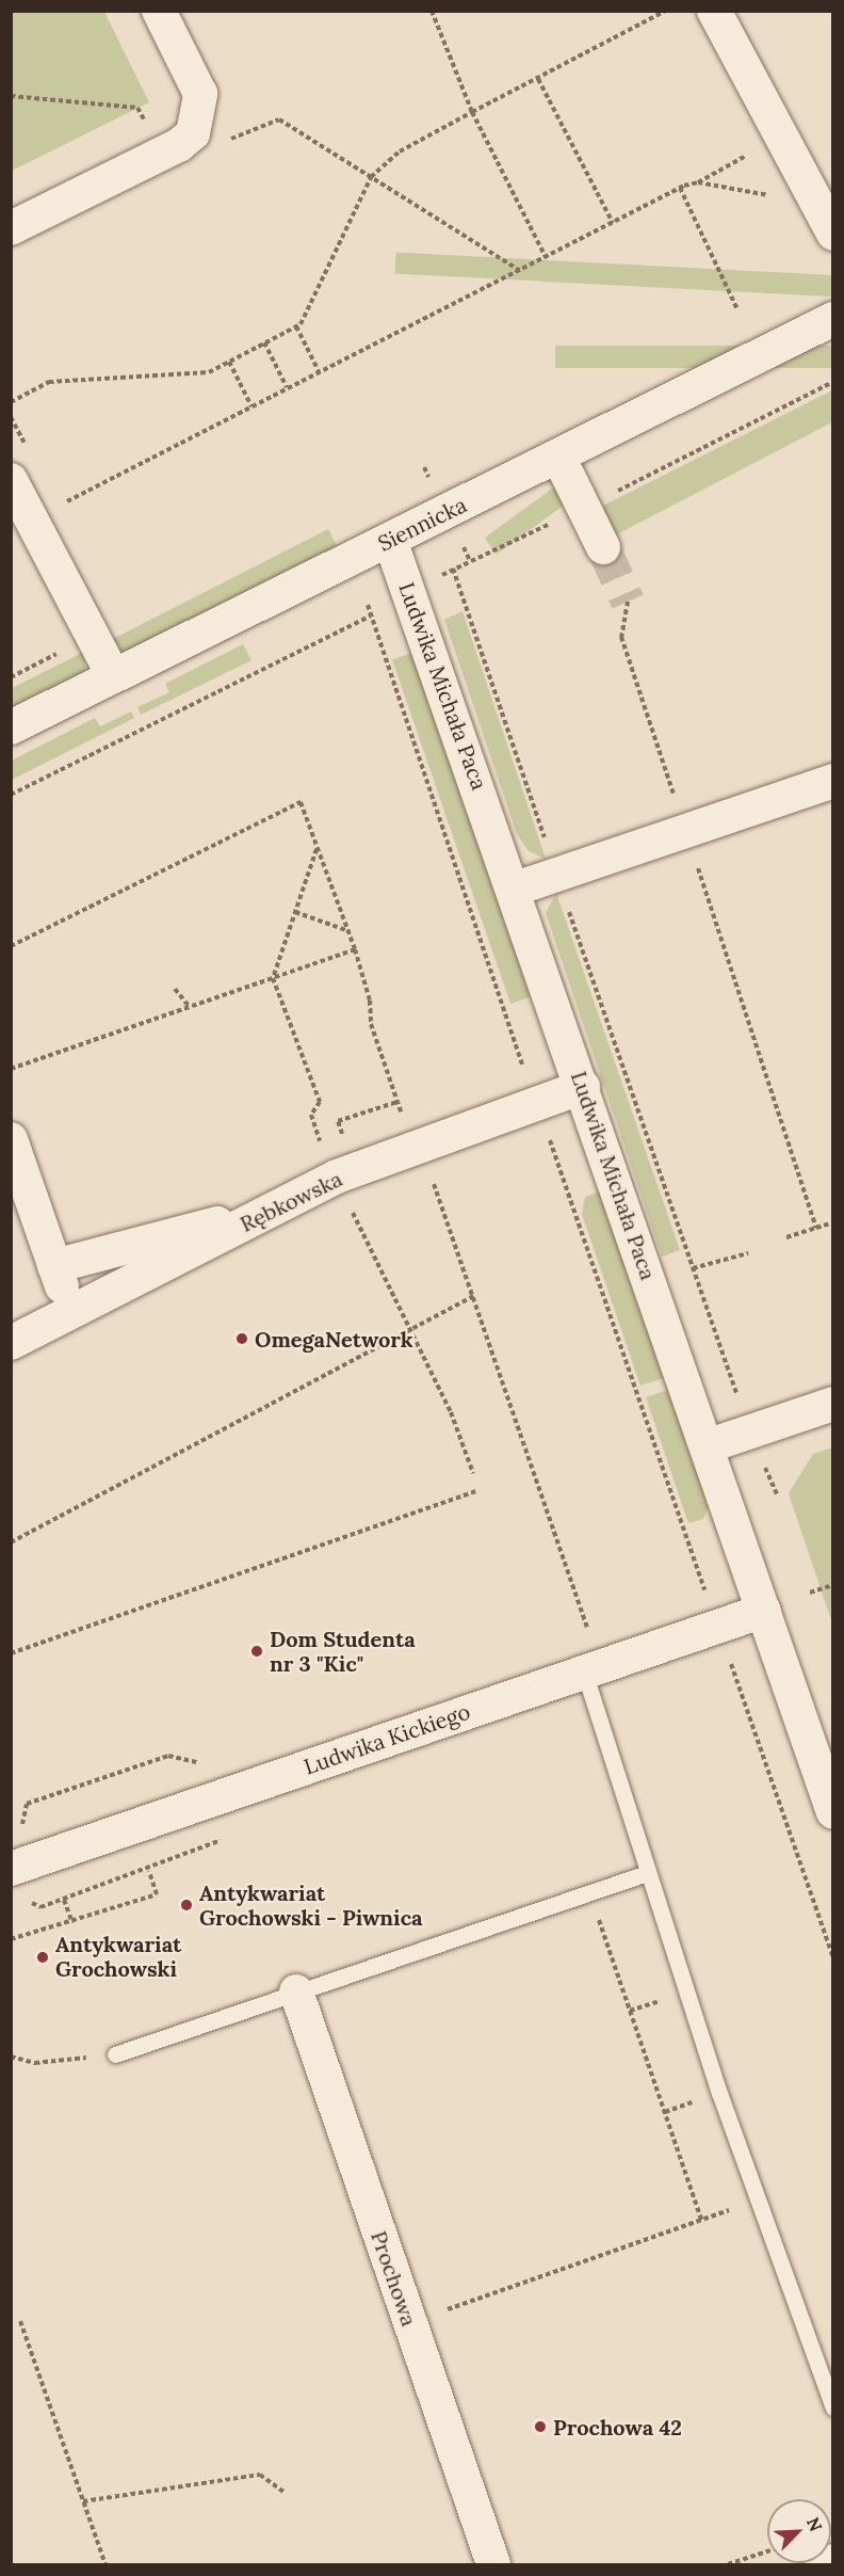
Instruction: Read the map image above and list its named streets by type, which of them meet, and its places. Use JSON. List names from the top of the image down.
{
  "streets": {
    "street": [
      "Siennicka",
      "Ludwika Michała Paca",
      "Rębkowska",
      "Ludwika Kickiego",
      "Prochowa"
    ]
  },
  "crossings": [
    ["Siennicka", "Ludwika Michała Paca"],
    ["Ludwika Michała Paca", "Rębkowska"],
    ["Ludwika Michała Paca", "Ludwika Kickiego"]
  ],
  "places": [
    "OmegaNetwork",
    "Dom Studenta nr 3 \"Kic\"",
    "Antykwariat Grochowski - Piwnica",
    "Antykwariat Grochowski",
    "Prochowa 42"
  ],
  "north": "top right"
}
